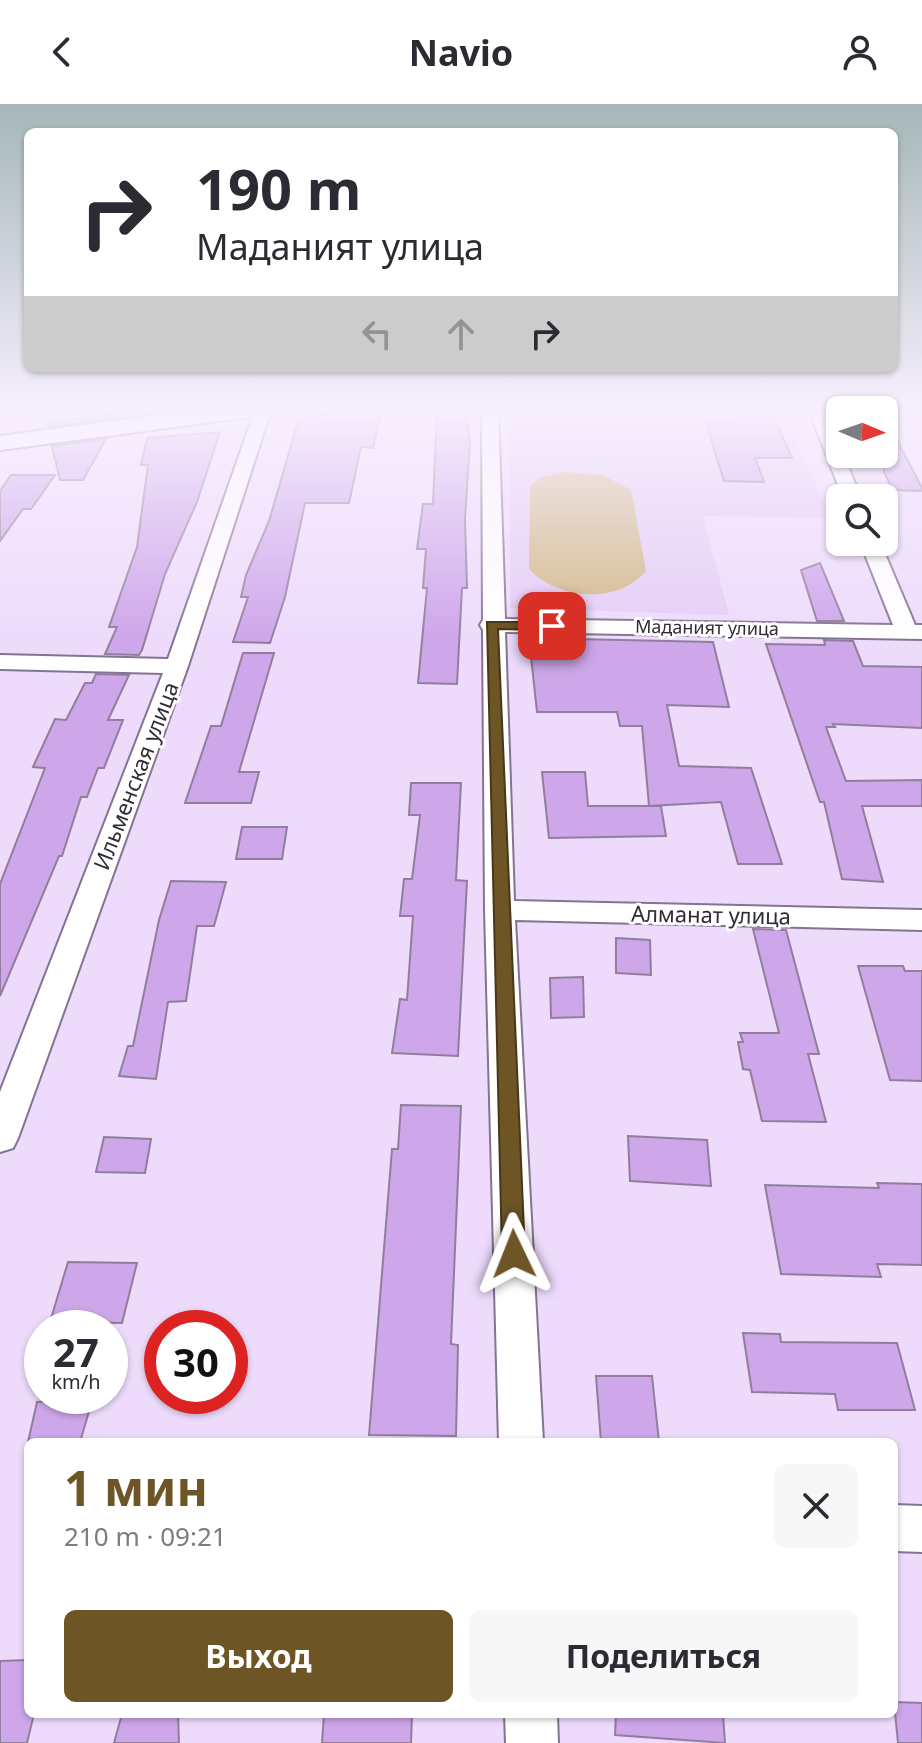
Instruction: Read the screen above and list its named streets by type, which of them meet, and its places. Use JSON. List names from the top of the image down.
{
  "streets": {
    "street": ["Маданият улица", "Ильменская улица", "Алманат улица"]
  },
  "north": "right",
  "page": {
    "header": "Navio",
    "turn": ["190 m", "Маданият улица"],
    "speed": "27 km/h",
    "limit": "30",
    "heading": ["1 мин", "210 m · 09:21"],
    "buttons": ["Выход", "Поделиться"]
  }
}
